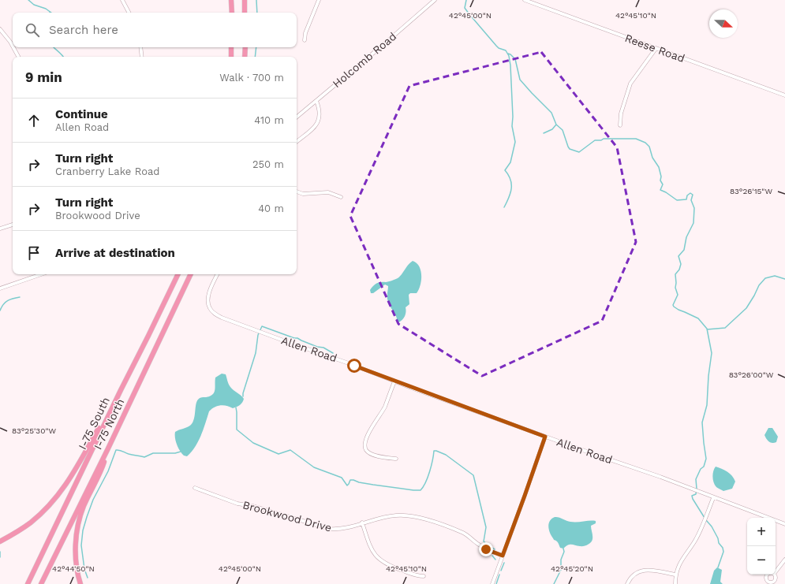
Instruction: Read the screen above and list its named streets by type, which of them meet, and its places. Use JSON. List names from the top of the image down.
{
  "streets": {
    "highway": ["I-75 South", "I-75 North"],
    "street": [
      "Reese Road",
      "Holcomb Road",
      "Allen Road",
      "Brookwood Drive"
    ]
  },
  "north": "right",
  "page": {
    "search": "Search here",
    "heading": ["9 min", "Walk · 700 m"],
    "list": [
      ["Continue", "Allen Road", "410 m"],
      ["Turn right", "Cranberry Lake Road", "250 m"],
      ["Turn right", "Brookwood Drive", "40 m"],
      "Arrive at destination"
    ],
    "map_buttons": ["+", "−"]
  },
  "coordinates": [
    "42°45'00\"N",
    "42°45'10\"N",
    "83°26'15\"W",
    "83°26'00\"W",
    "83°25'30\"W",
    "42°44'50\"N",
    "42°45'20\"N"
  ]
}
